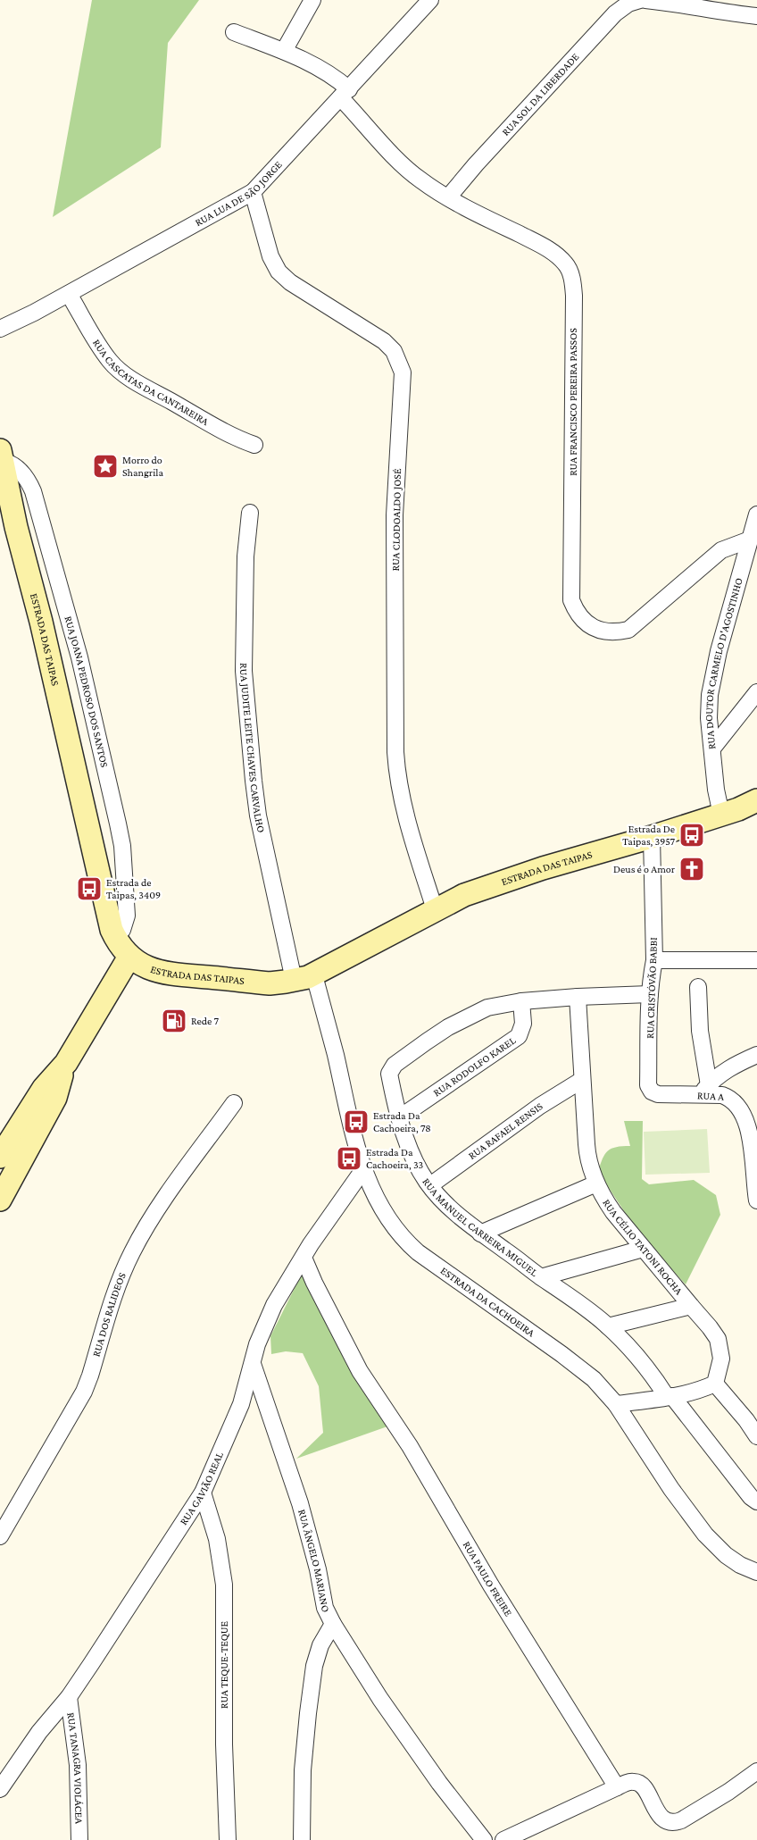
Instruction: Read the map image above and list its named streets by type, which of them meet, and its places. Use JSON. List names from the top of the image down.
{
  "streets": {
    "main road": ["ESTRADA DAS TAIPAS"],
    "street": [
      "RUA SOL DA LIBERDADE",
      "RUA LUA DE SÃO JORGE",
      "RUA CASCATAS DA CANTAREIRA",
      "RUA FRANCISCO PEREIRA PASSOS",
      "RUA CLODOALDO JOSÉ",
      "RUA DOUTOR CARMELO D'AGOSTINHO",
      "RUA JOANA PEDROSO DOS SANTOS",
      "RUA JUDITE LEITE CHAVES CARVALHO",
      "RUA CRISTÓVÃO BABBI",
      "RUA RODOLFO KAREL",
      "RUA A",
      "RUA RAFAEL RENSIS",
      "RUA MANUEL CARREIRA MIGUEL",
      "RUA CÉLIO TATONI ROCHA",
      "ESTRADA DA CACHOEIRA",
      "RUA DOS RALIDEOS",
      "RUA GAVIÃO REAL",
      "RUA ÂNGELO MARIANO",
      "RUA PAULO FREIRE",
      "RUA TEQUE-TEQUE",
      "RUA TANAGRA VIOLÁCEA"
    ]
  },
  "crossings": [
    ["RUA SOL DA LIBERDADE", "RUA FRANCISCO PEREIRA PASSOS"],
    ["RUA LUA DE SÃO JORGE", "RUA CASCATAS DA CANTAREIRA"],
    ["RUA LUA DE SÃO JORGE", "RUA FRANCISCO PEREIRA PASSOS"],
    ["RUA LUA DE SÃO JORGE", "RUA CLODOALDO JOSÉ"],
    ["RUA FRANCISCO PEREIRA PASSOS", "RUA DOUTOR CARMELO D'AGOSTINHO"],
    ["RUA CLODOALDO JOSÉ", "ESTRADA DAS TAIPAS"],
    ["ESTRADA DAS TAIPAS", "RUA DOUTOR CARMELO D'AGOSTINHO"],
    ["ESTRADA DAS TAIPAS", "RUA JOANA PEDROSO DOS SANTOS"],
    ["ESTRADA DAS TAIPAS", "RUA JUDITE LEITE CHAVES CARVALHO"],
    ["ESTRADA DAS TAIPAS", "RUA CRISTÓVÃO BABBI"],
    ["ESTRADA DAS TAIPAS", "ESTRADA DA CACHOEIRA"],
    ["RUA JUDITE LEITE CHAVES CARVALHO", "ESTRADA DA CACHOEIRA"],
    ["RUA CRISTÓVÃO BABBI", "RUA A"],
    ["RUA CRISTÓVÃO BABBI", "RUA MANUEL CARREIRA MIGUEL"],
    ["RUA RODOLFO KAREL", "RUA MANUEL CARREIRA MIGUEL"],
    ["RUA RAFAEL RENSIS", "RUA MANUEL CARREIRA MIGUEL"],
    ["RUA RAFAEL RENSIS", "RUA CÉLIO TATONI ROCHA"],
    ["RUA MANUEL CARREIRA MIGUEL", "RUA CÉLIO TATONI ROCHA"],
    ["ESTRADA DA CACHOEIRA", "RUA GAVIÃO REAL"],
    ["RUA GAVIÃO REAL", "RUA ÂNGELO MARIANO"],
    ["RUA GAVIÃO REAL", "RUA PAULO FREIRE"],
    ["RUA GAVIÃO REAL", "RUA TEQUE-TEQUE"],
    ["RUA GAVIÃO REAL", "RUA TANAGRA VIOLÁCEA"]
  ],
  "places": {
    "place": ["Morro do Shangrila"],
    "bus stop": [
      "Estrada De Taipas, 3957",
      "Estrada de Taipas, 3409",
      "Estrada Da Cachoeira, 78",
      "Estrada Da Cachoeira, 33"
    ],
    "church": ["Deus é o Amor"],
    "fuel station": ["Rede 7"]
  }
}
